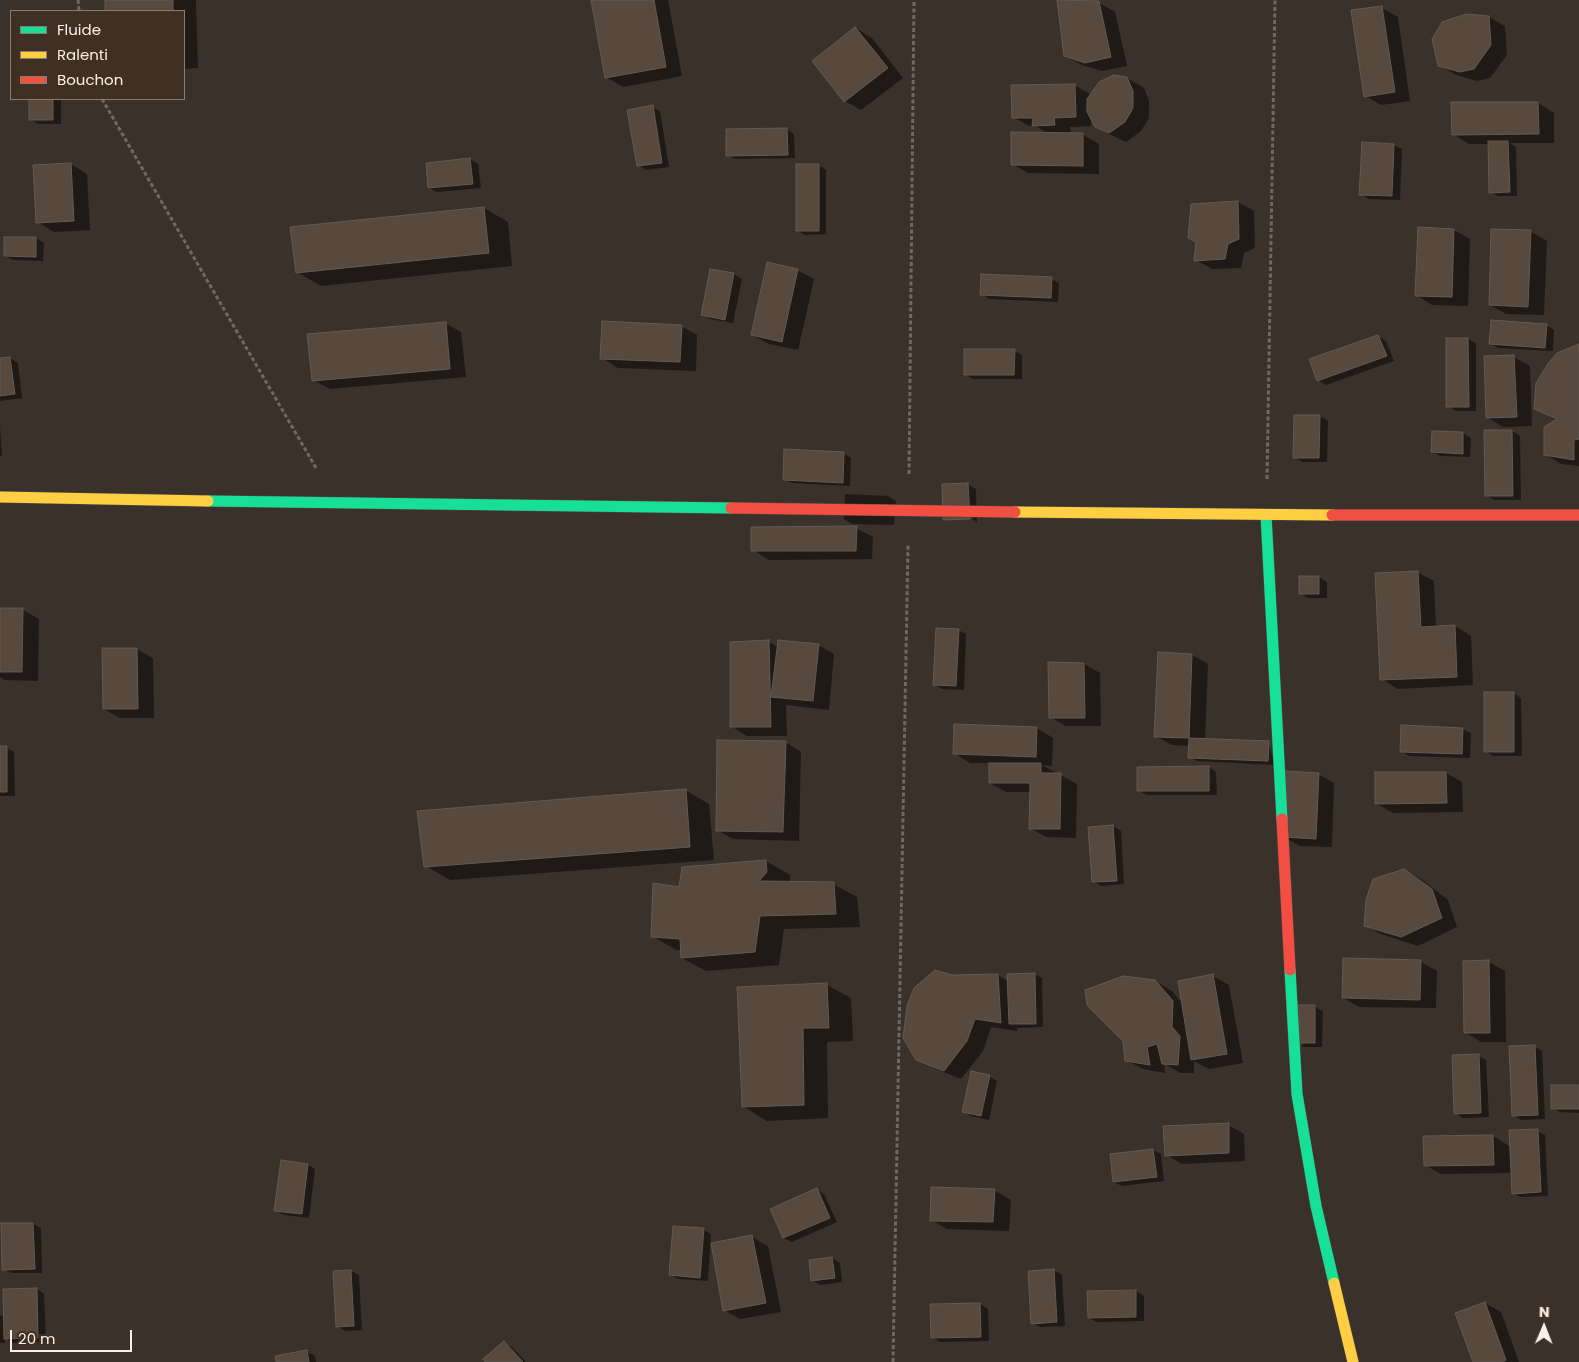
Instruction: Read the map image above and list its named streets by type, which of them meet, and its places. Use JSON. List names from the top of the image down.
{
  "legend": ["Fluide", "Ralenti", "Bouchon"],
  "scale_bar": "20 m",
  "north": "top"
}
